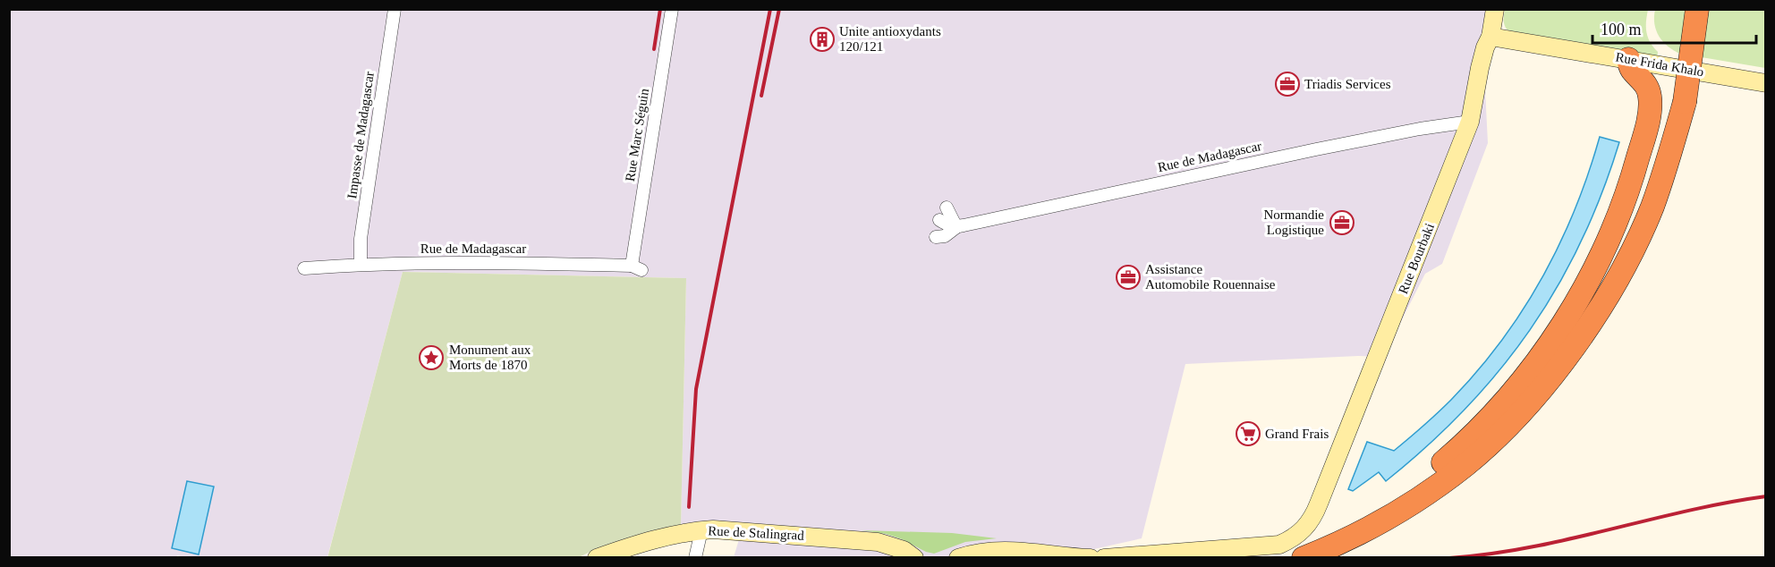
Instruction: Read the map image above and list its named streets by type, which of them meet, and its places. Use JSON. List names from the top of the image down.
{
  "streets": {
    "street": [
      "Rue Frida Khalo",
      "Impasse de Madagascar",
      "Rue Marc Séguin",
      "Rue de Madagascar",
      "Rue Bourbaki",
      "Rue de Stalingrad"
    ]
  },
  "crossings": [
    ["Rue Frida Khalo", "Rue Bourbaki"],
    ["Impasse de Madagascar", "Rue de Madagascar"],
    ["Rue Marc Séguin", "Rue de Madagascar"],
    ["Rue de Madagascar", "Rue Bourbaki"]
  ],
  "places": {
    "building": ["Unite antioxydants 120/121"],
    "office": ["Triadis Services", "Normandie Logistique", "Assistance Automobile Rouennaise"],
    "place": ["Monument aux Morts de 1870"],
    "supermarket": ["Grand Frais"]
  },
  "scale_bar": "100 m"
}
